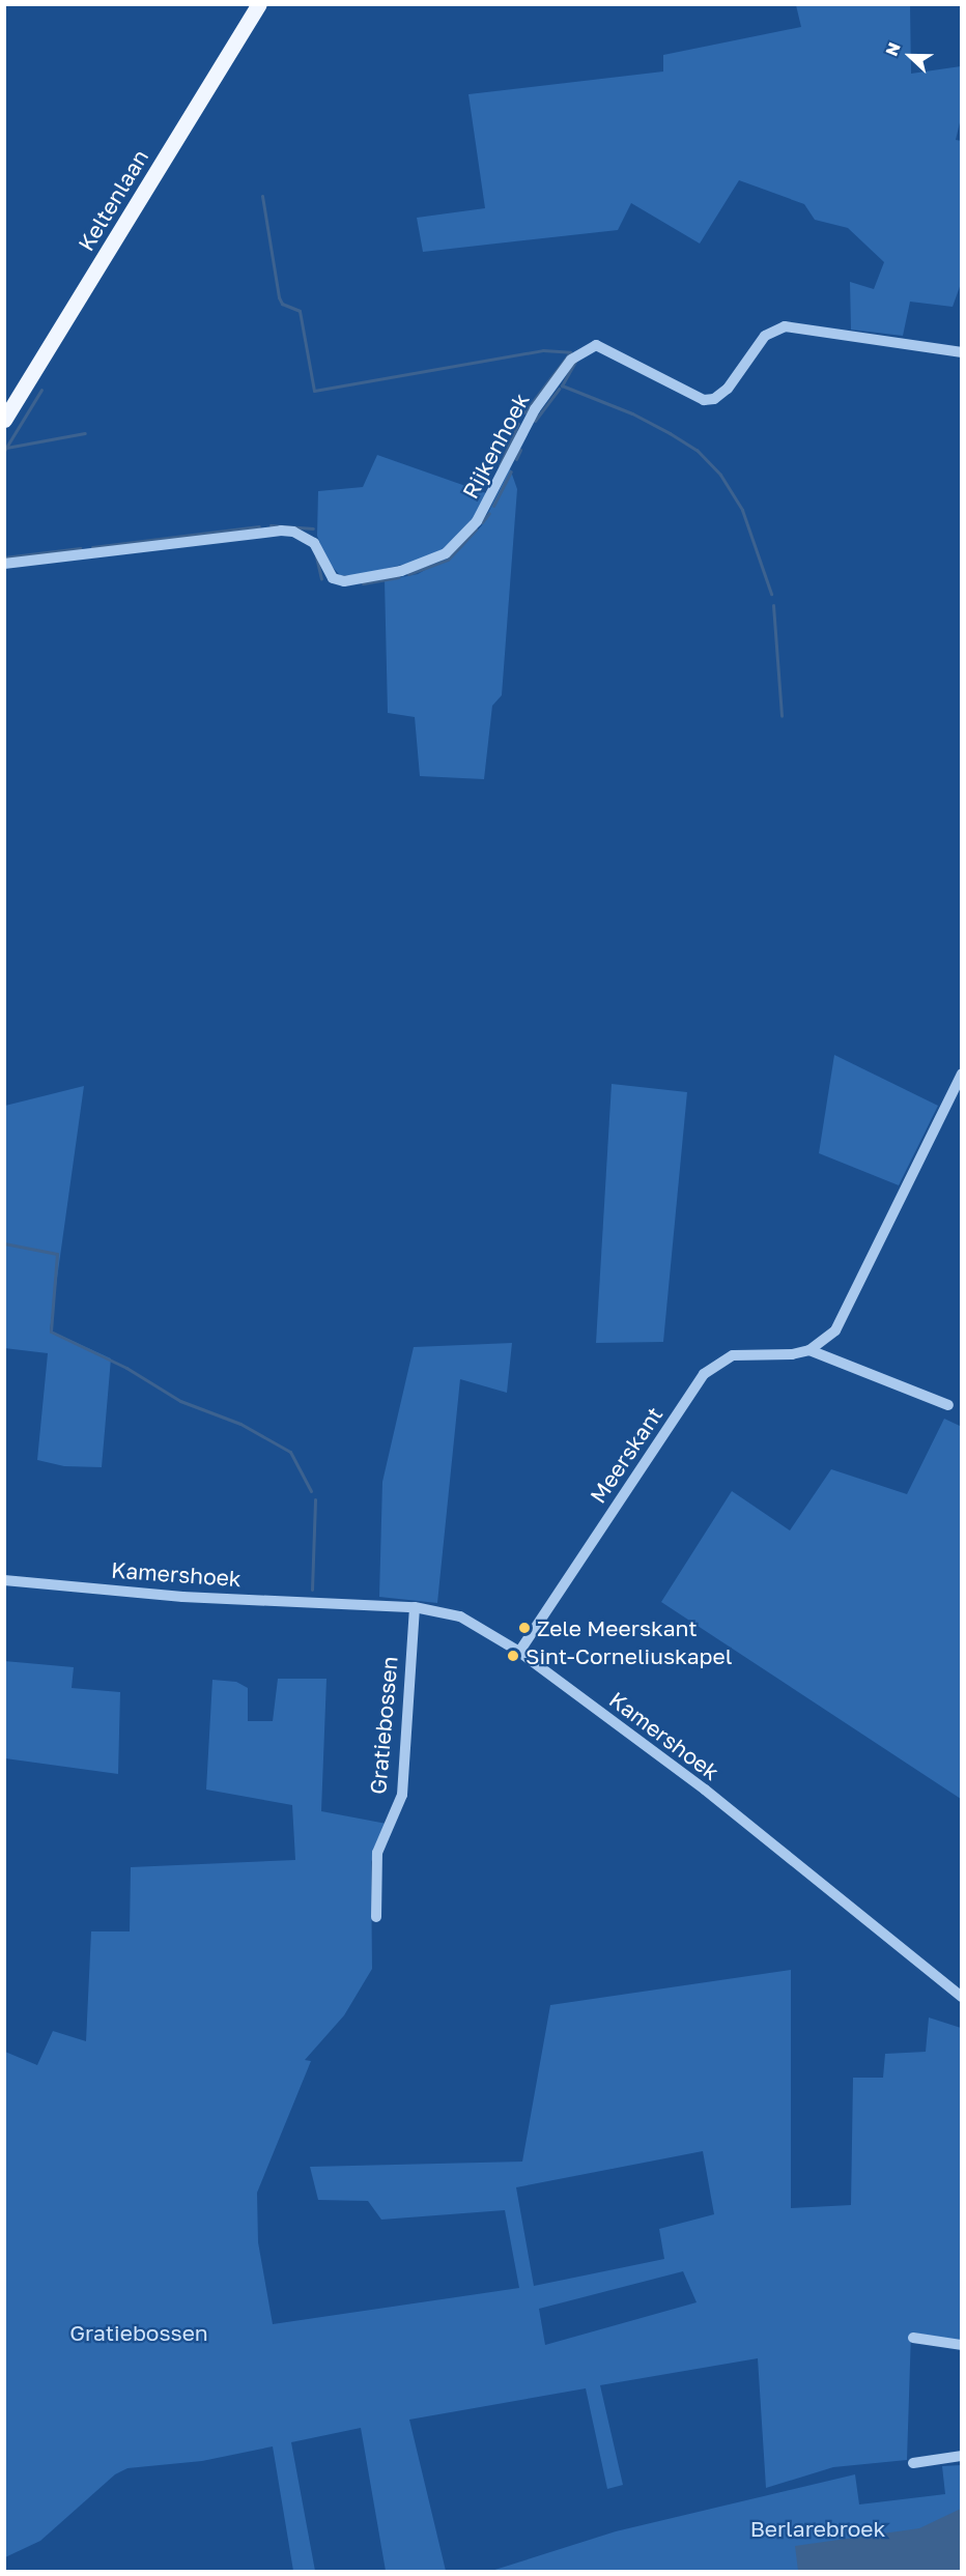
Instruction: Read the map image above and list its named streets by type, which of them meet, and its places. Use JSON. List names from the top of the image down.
{
  "streets": {
    "main road": ["Keltenlaan"],
    "street": [
      "Rijkenhoek",
      "Meerskant",
      "Kamershoek",
      "Gratiebossen"
    ]
  },
  "crossings": [
    ["Meerskant", "Kamershoek"],
    ["Kamershoek", "Gratiebossen"]
  ],
  "parks": ["Gratiebossen", "Berlarebroek"],
  "places": ["Zele Meerskant", "Sint-Corneliuskapel"],
  "north": "left"
}
